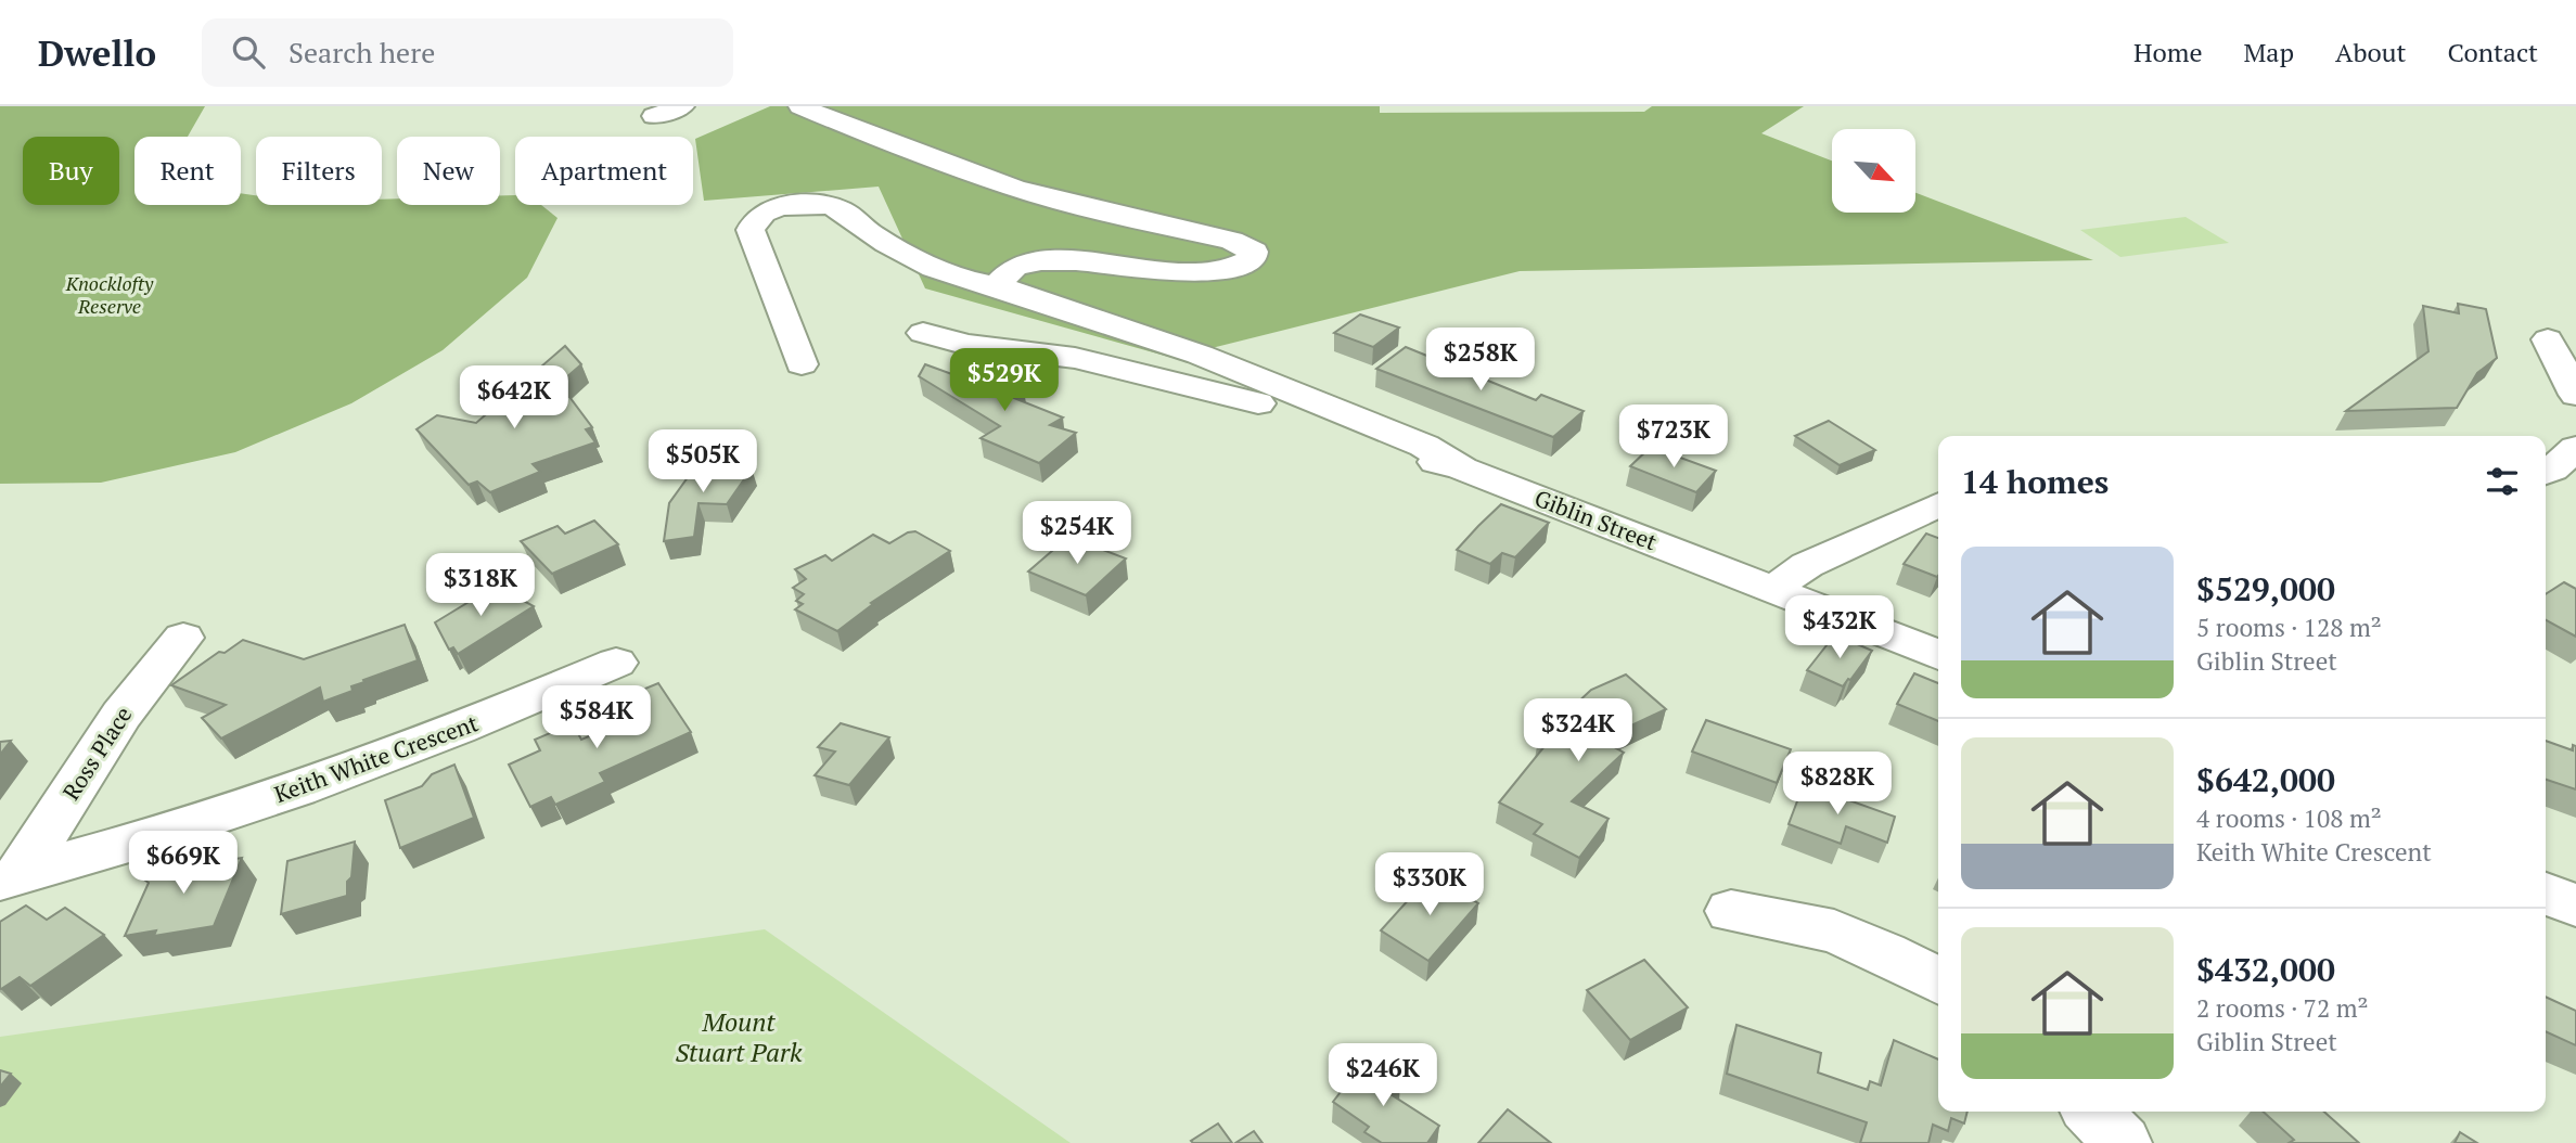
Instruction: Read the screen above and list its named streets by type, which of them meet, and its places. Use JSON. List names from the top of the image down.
{
  "streets": {
    "street": ["Giblin Street", "Ross Place", "Keith White Crescent"]
  },
  "crossings": [
    ["Ross Place", "Keith White Crescent"]
  ],
  "parks": ["Knocklofty Reserve", "Mount Stuart Park"],
  "north": "bottom right",
  "page": {
    "header": "Dwello",
    "search": "Search here",
    "nav": [
      "Home",
      "Map",
      "About",
      "Contact"
    ],
    "chip": [
      "Buy",
      "Rent",
      "Filters",
      "New",
      "Apartment"
    ],
    "price": [
      "$258K",
      "$529K",
      "$642K",
      "$723K",
      "$505K",
      "$254K",
      "$318K",
      "$432K",
      "$584K",
      "$324K",
      "$828K",
      "$669K",
      "$330K",
      "$246K"
    ],
    "heading": "14 homes",
    "list": [
      {
        "name": "$529,000",
        "note": "5 rooms · 128 m² · Giblin Street"
      },
      {
        "name": "$642,000",
        "note": "4 rooms · 108 m² · Keith White Crescent"
      },
      {
        "name": "$432,000",
        "note": "2 rooms · 72 m² · Giblin Street"
      }
    ]
  }
}
